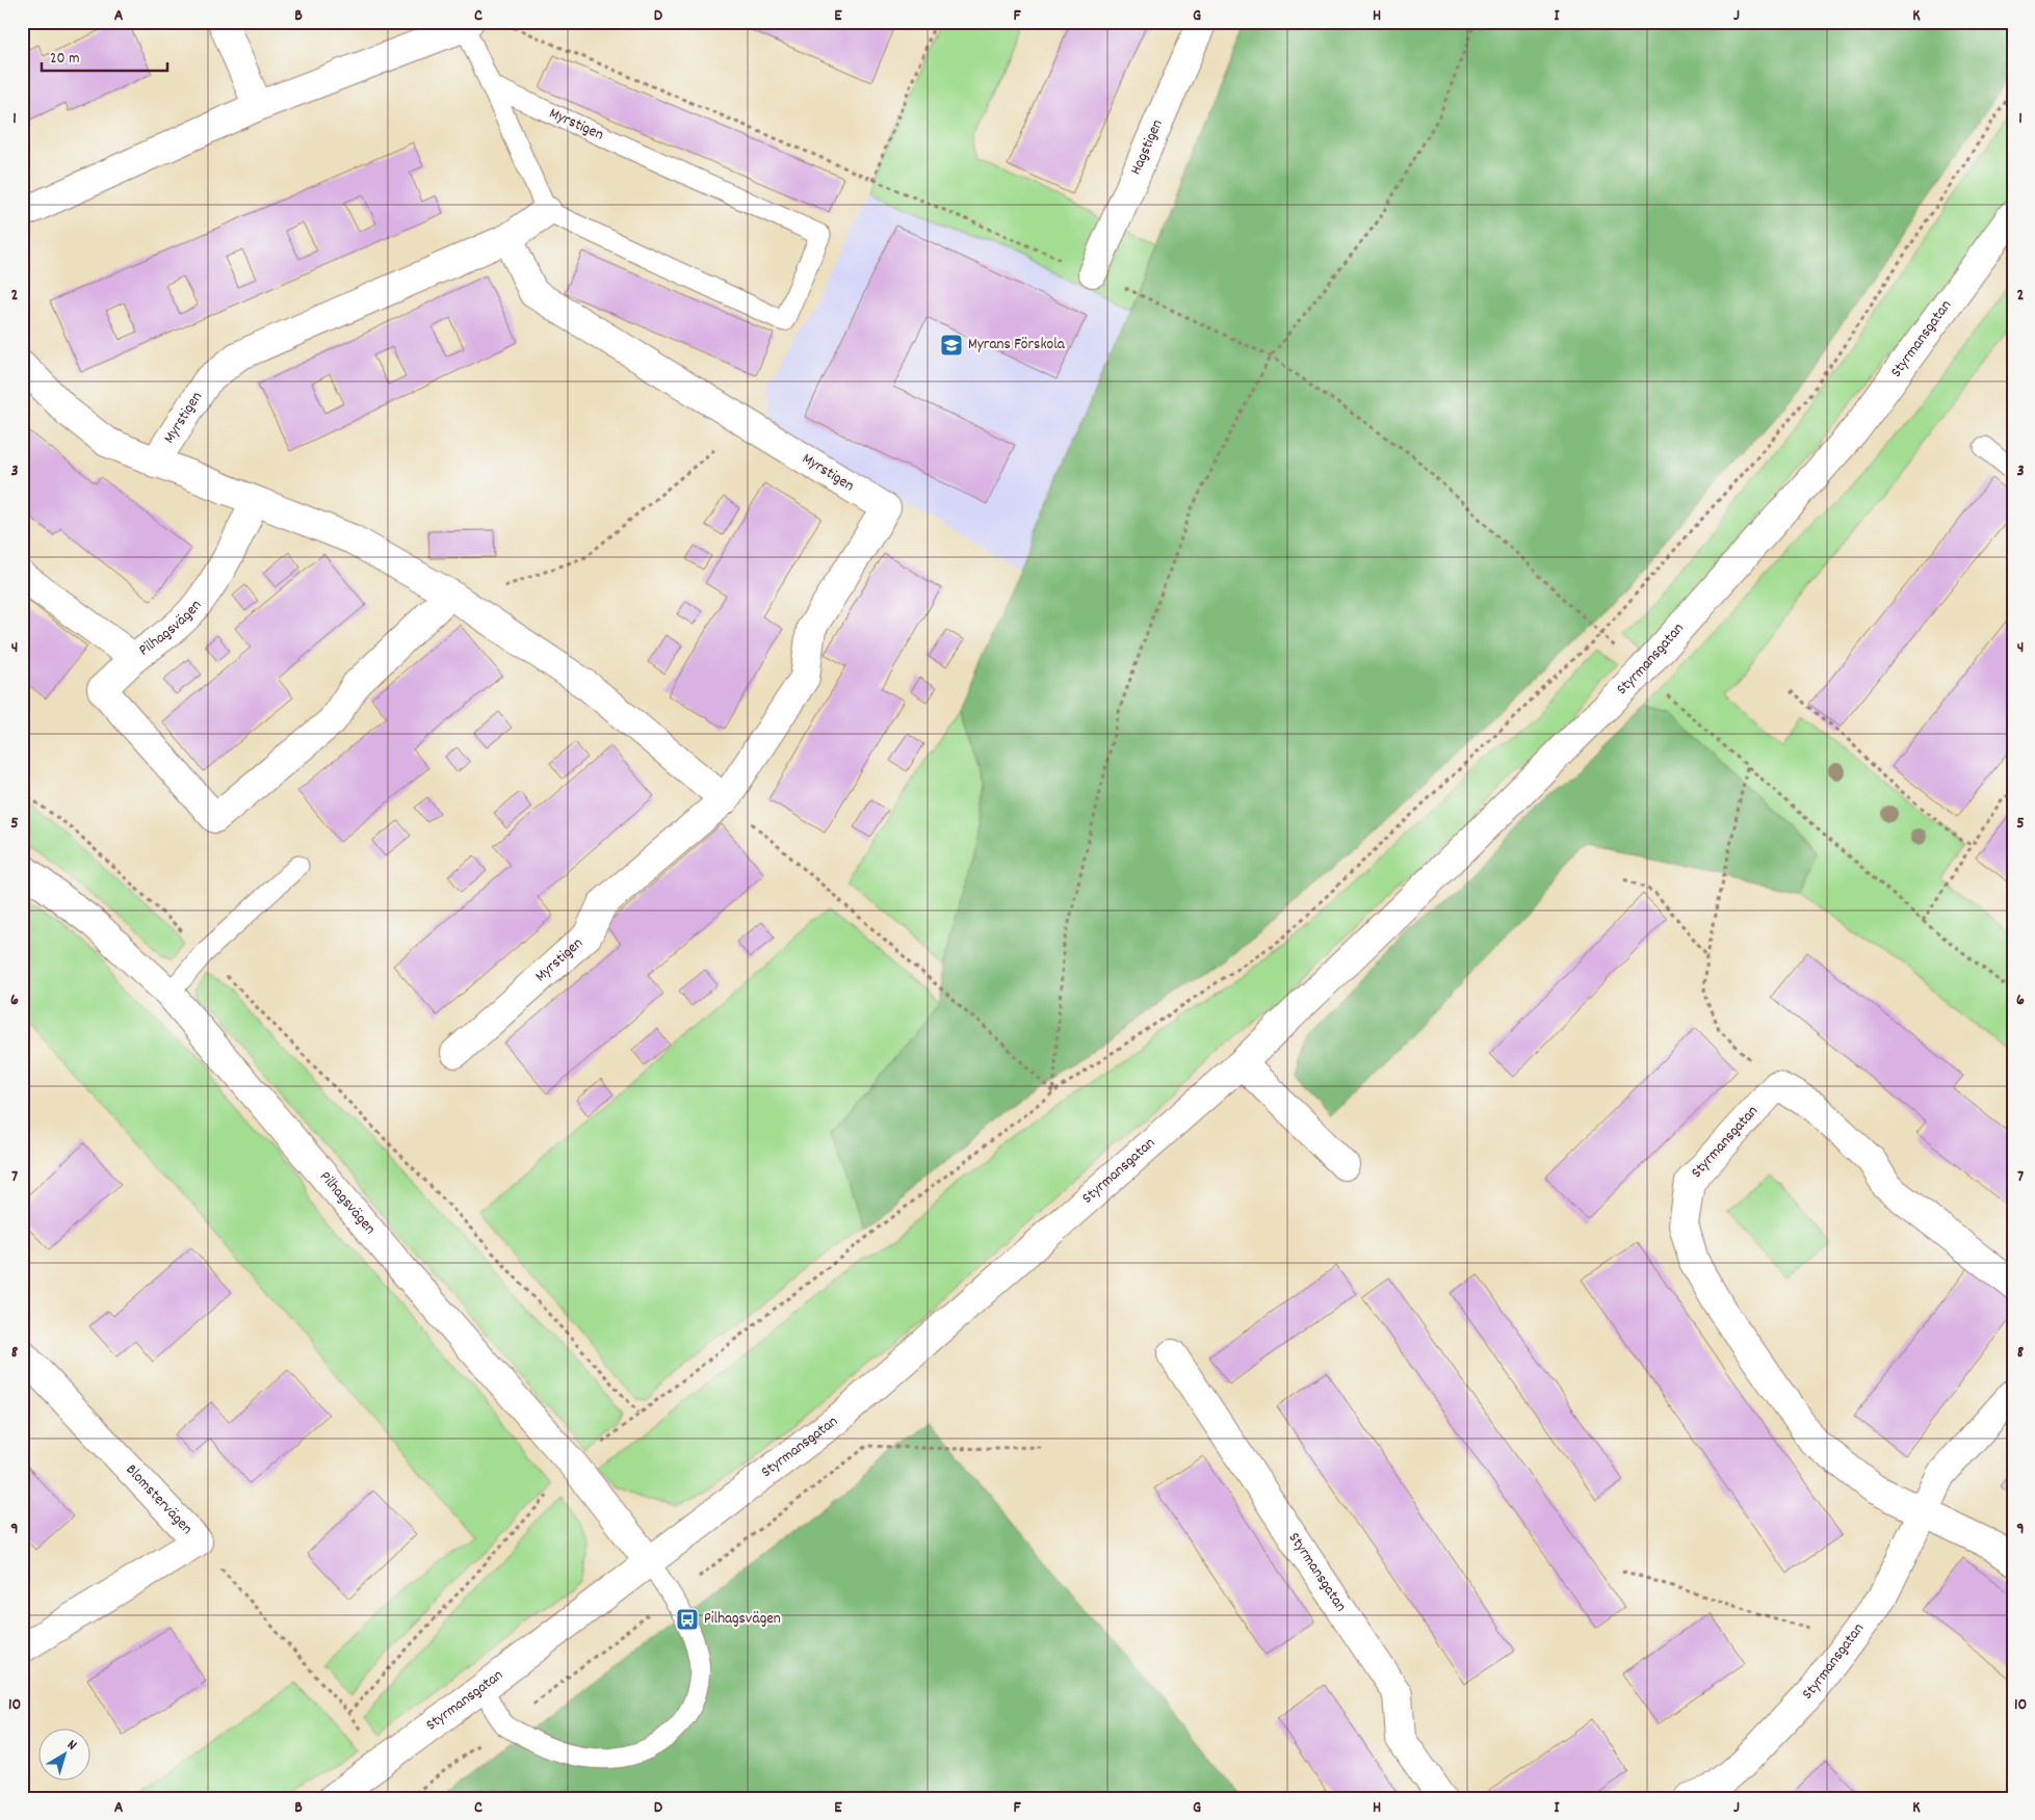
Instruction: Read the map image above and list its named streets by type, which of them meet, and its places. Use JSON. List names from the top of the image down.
{
  "streets": {
    "street": [
      "Myrstigen",
      "Hagstigen",
      "Styrmansgatan",
      "Pilhagsvägen",
      "Blomstervägen"
    ]
  },
  "crossings": [
    ["Myrstigen", "Pilhagsvägen"],
    ["Styrmansgatan", "Pilhagsvägen"]
  ],
  "places": {
    "school or university": ["Myrans Förskola"],
    "bus stop": ["Pilhagsvägen"]
  },
  "scale_bar": "20 m",
  "north": "top right",
  "grid": {
    "columns": [
      "A",
      "B",
      "C",
      "D",
      "E",
      "F",
      "G",
      "H",
      "I",
      "J",
      "K"
    ],
    "rows": [
      "1",
      "2",
      "3",
      "4",
      "5",
      "6",
      "7",
      "8",
      "9",
      "10"
    ]
  }
}
